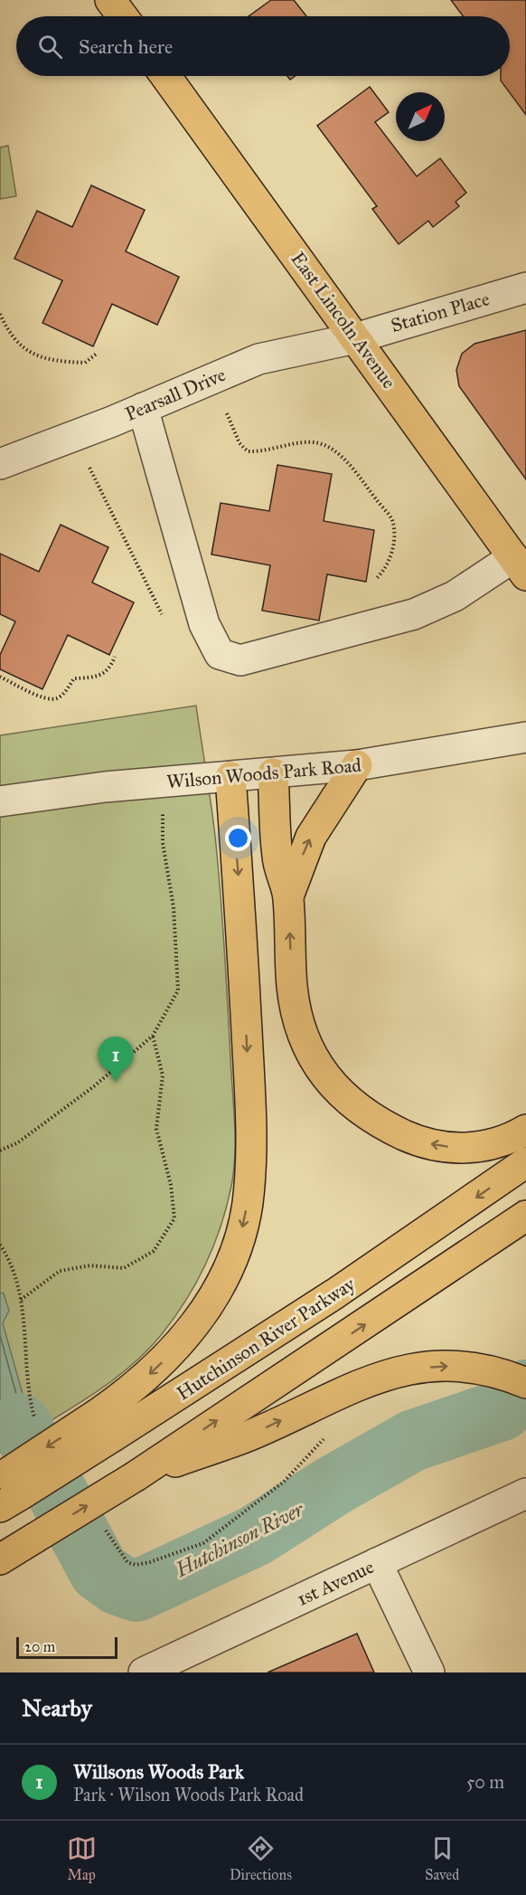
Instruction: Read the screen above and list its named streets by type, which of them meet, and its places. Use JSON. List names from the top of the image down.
{
  "streets": {
    "main road": ["East Lincoln Avenue", "Hutchinson River Parkway"],
    "street": [
      "Station Place",
      "Pearsall Drive",
      "Wilson Woods Park Road",
      "1st Avenue"
    ]
  },
  "crossings": [
    ["Station Place", "East Lincoln Avenue"],
    ["Station Place", "Pearsall Drive"],
    ["East Lincoln Avenue", "Pearsall Drive"]
  ],
  "water": ["Hutchinson River"],
  "scale_bar": "20 m",
  "north": "top right",
  "page": {
    "search": "Search here",
    "pins": "1",
    "scale": "20 m",
    "heading": "Nearby",
    "list": [
      {
        "mark": "1",
        "name": "Willsons Woods Park",
        "note": "Park · Wilson Woods Park Road",
        "value": "50 m"
      }
    ],
    "nav": ["Map", "Directions", "Saved"]
  }
}
